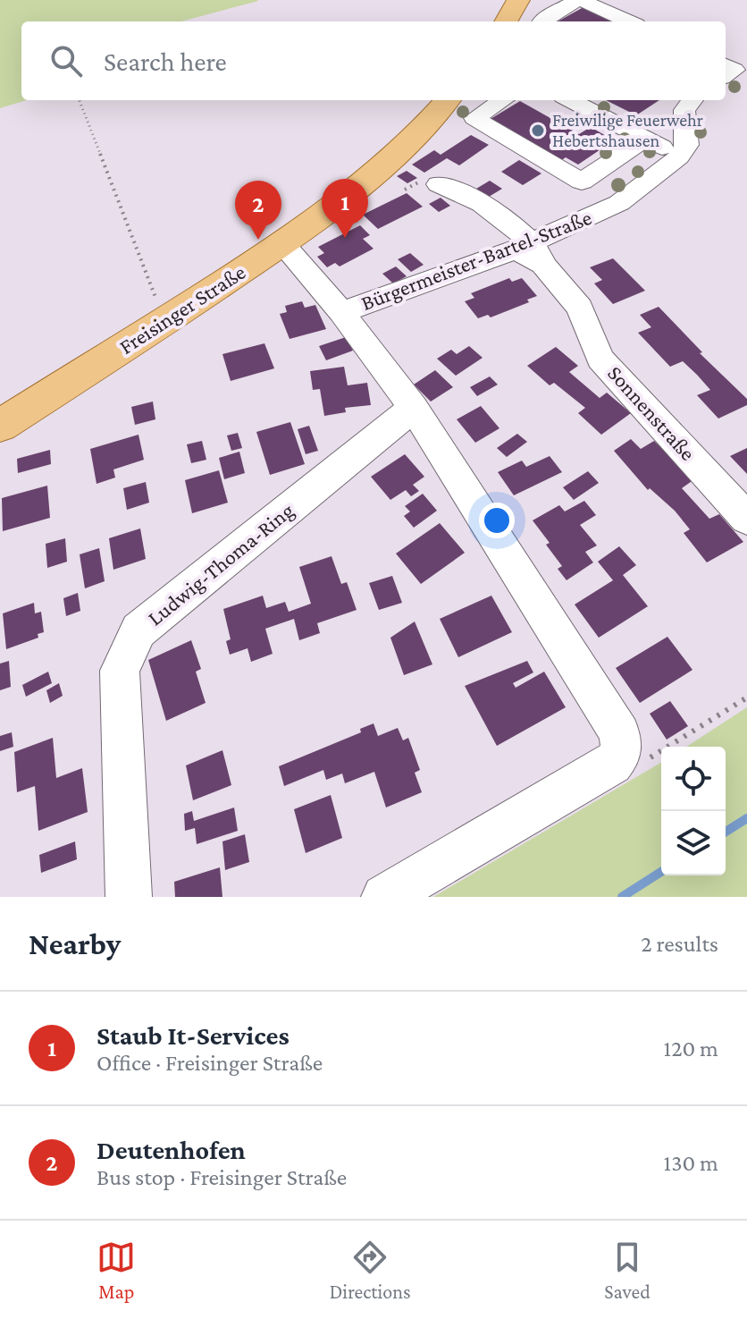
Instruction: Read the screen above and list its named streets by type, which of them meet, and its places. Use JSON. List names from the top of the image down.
{
  "streets": {
    "main road": ["Freisinger Straße"],
    "street": ["Bürgermeister-Bartel-Straße", "Sonnenstraße", "Ludwig-Thoma-Ring"]
  },
  "crossings": [
    ["Bürgermeister-Bartel-Straße", "Sonnenstraße"]
  ],
  "places": ["Freiwilige Feuerwehr Hebertshausen"],
  "page": {
    "search": "Search here",
    "pins": ["1", "2"],
    "heading": ["Nearby", "2 results"],
    "list": [
      {
        "mark": "1",
        "name": "Staub It-Services",
        "note": "Office · Freisinger Straße",
        "value": "120 m"
      },
      {
        "mark": "2",
        "name": "Deutenhofen",
        "note": "Bus stop · Freisinger Straße",
        "value": "130 m"
      }
    ],
    "nav": ["Map", "Directions", "Saved"]
  }
}
